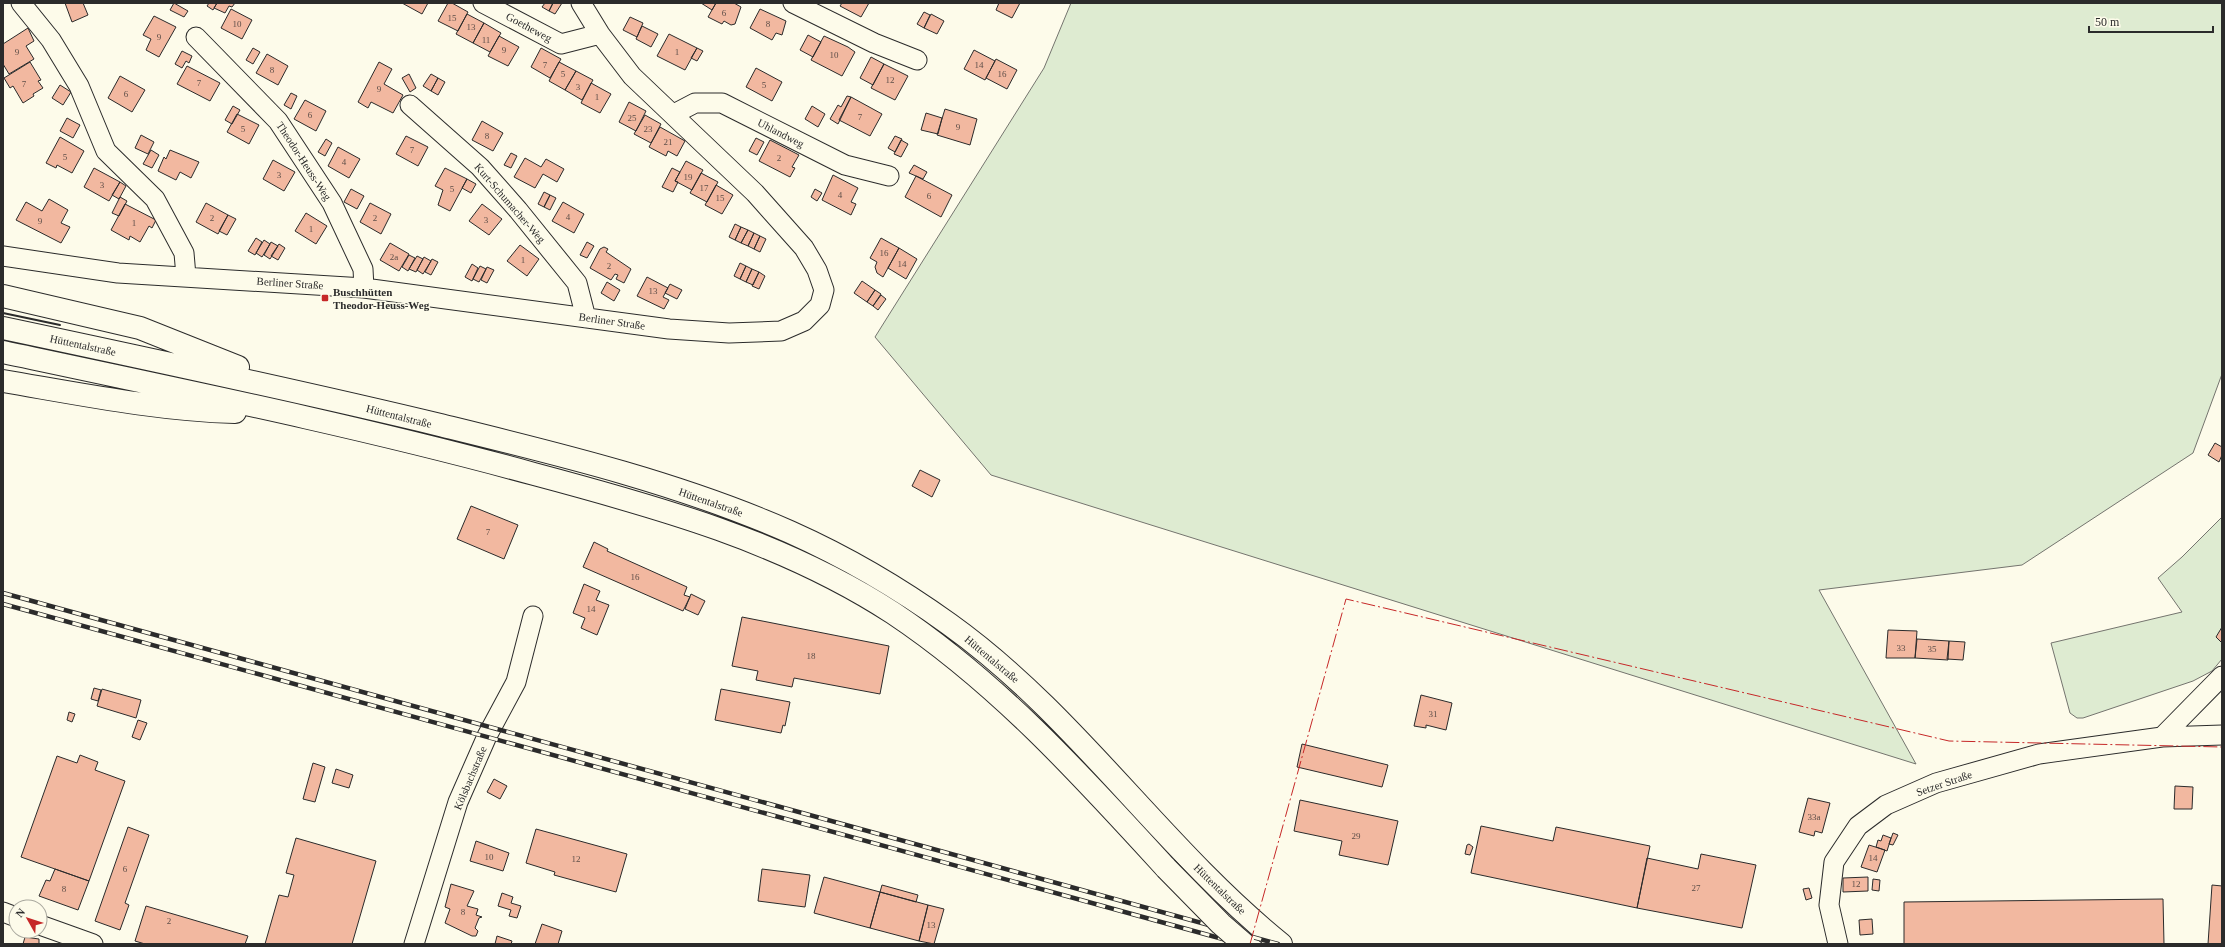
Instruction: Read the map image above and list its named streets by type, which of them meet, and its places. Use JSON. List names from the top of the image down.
{
  "streets": {
    "highway": ["Hüttentalstraße"],
    "street": [
      "Goetheweg",
      "Uhlandweg",
      "Theodor-Heuss-Weg",
      "Kurt-Schumacher-Weg",
      "Berliner Straße",
      "Kölsbachstraße",
      "Setzer Straße"
    ]
  },
  "crossings": [
    ["Goetheweg", "Berliner Straße"],
    ["Uhlandweg", "Berliner Straße"],
    ["Theodor-Heuss-Weg", "Berliner Straße"],
    ["Kurt-Schumacher-Weg", "Berliner Straße"]
  ],
  "places": {
    "transit": ["Buschhütten Theodor-Heuss-Weg"]
  },
  "house_numbers": [
    "6",
    "15",
    "10",
    "8",
    "13",
    "9",
    "11",
    "9",
    "9",
    "1",
    "10",
    "7",
    "14",
    "8",
    "5",
    "16",
    "12",
    "7",
    "7",
    "5",
    "3",
    "9",
    "6",
    "1",
    "6",
    "7",
    "25",
    "9",
    "5",
    "23",
    "8",
    "21",
    "7",
    "5",
    "2",
    "4",
    "3",
    "19",
    "3",
    "17",
    "5",
    "4",
    "6",
    "15",
    "4",
    "2",
    "2",
    "3",
    "9",
    "1",
    "1",
    "16",
    "2a",
    "1",
    "14",
    "2",
    "13",
    "7",
    "16",
    "14",
    "33",
    "35",
    "18",
    "31",
    "33a",
    "29",
    "10",
    "14",
    "12",
    "6",
    "12",
    "27",
    "8",
    "8",
    "2",
    "13"
  ],
  "scale_bar": "50 m",
  "north": "top left"
}
